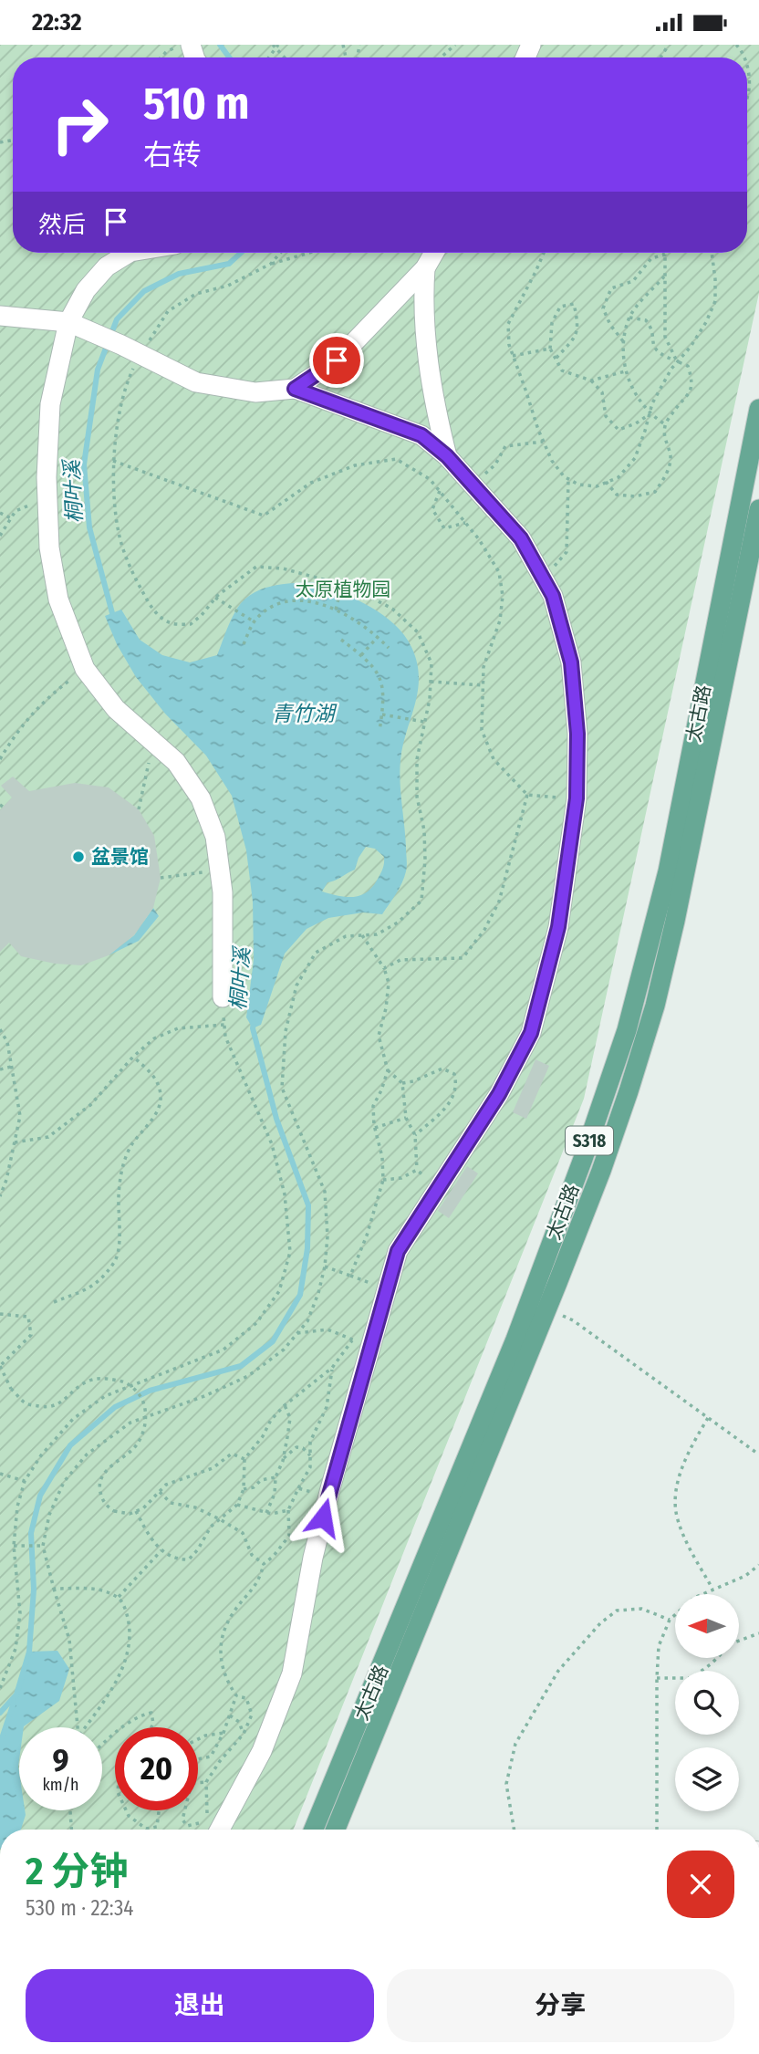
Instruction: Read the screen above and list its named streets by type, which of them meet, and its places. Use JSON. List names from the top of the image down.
{
  "streets": {
    "main road": ["太古路", "S318"]
  },
  "water": ["桐叶溪", "青竹湖"],
  "parks": ["太原植物园"],
  "places": ["盆景馆"],
  "north": "left",
  "page": {
    "status": "22:32",
    "turn": ["510 m", "右转"],
    "then": "然后",
    "speed": "9 km/h",
    "limit": "20",
    "heading": ["2 分钟", "530 m · 22:34"],
    "buttons": ["退出", "分享"]
  }
}
